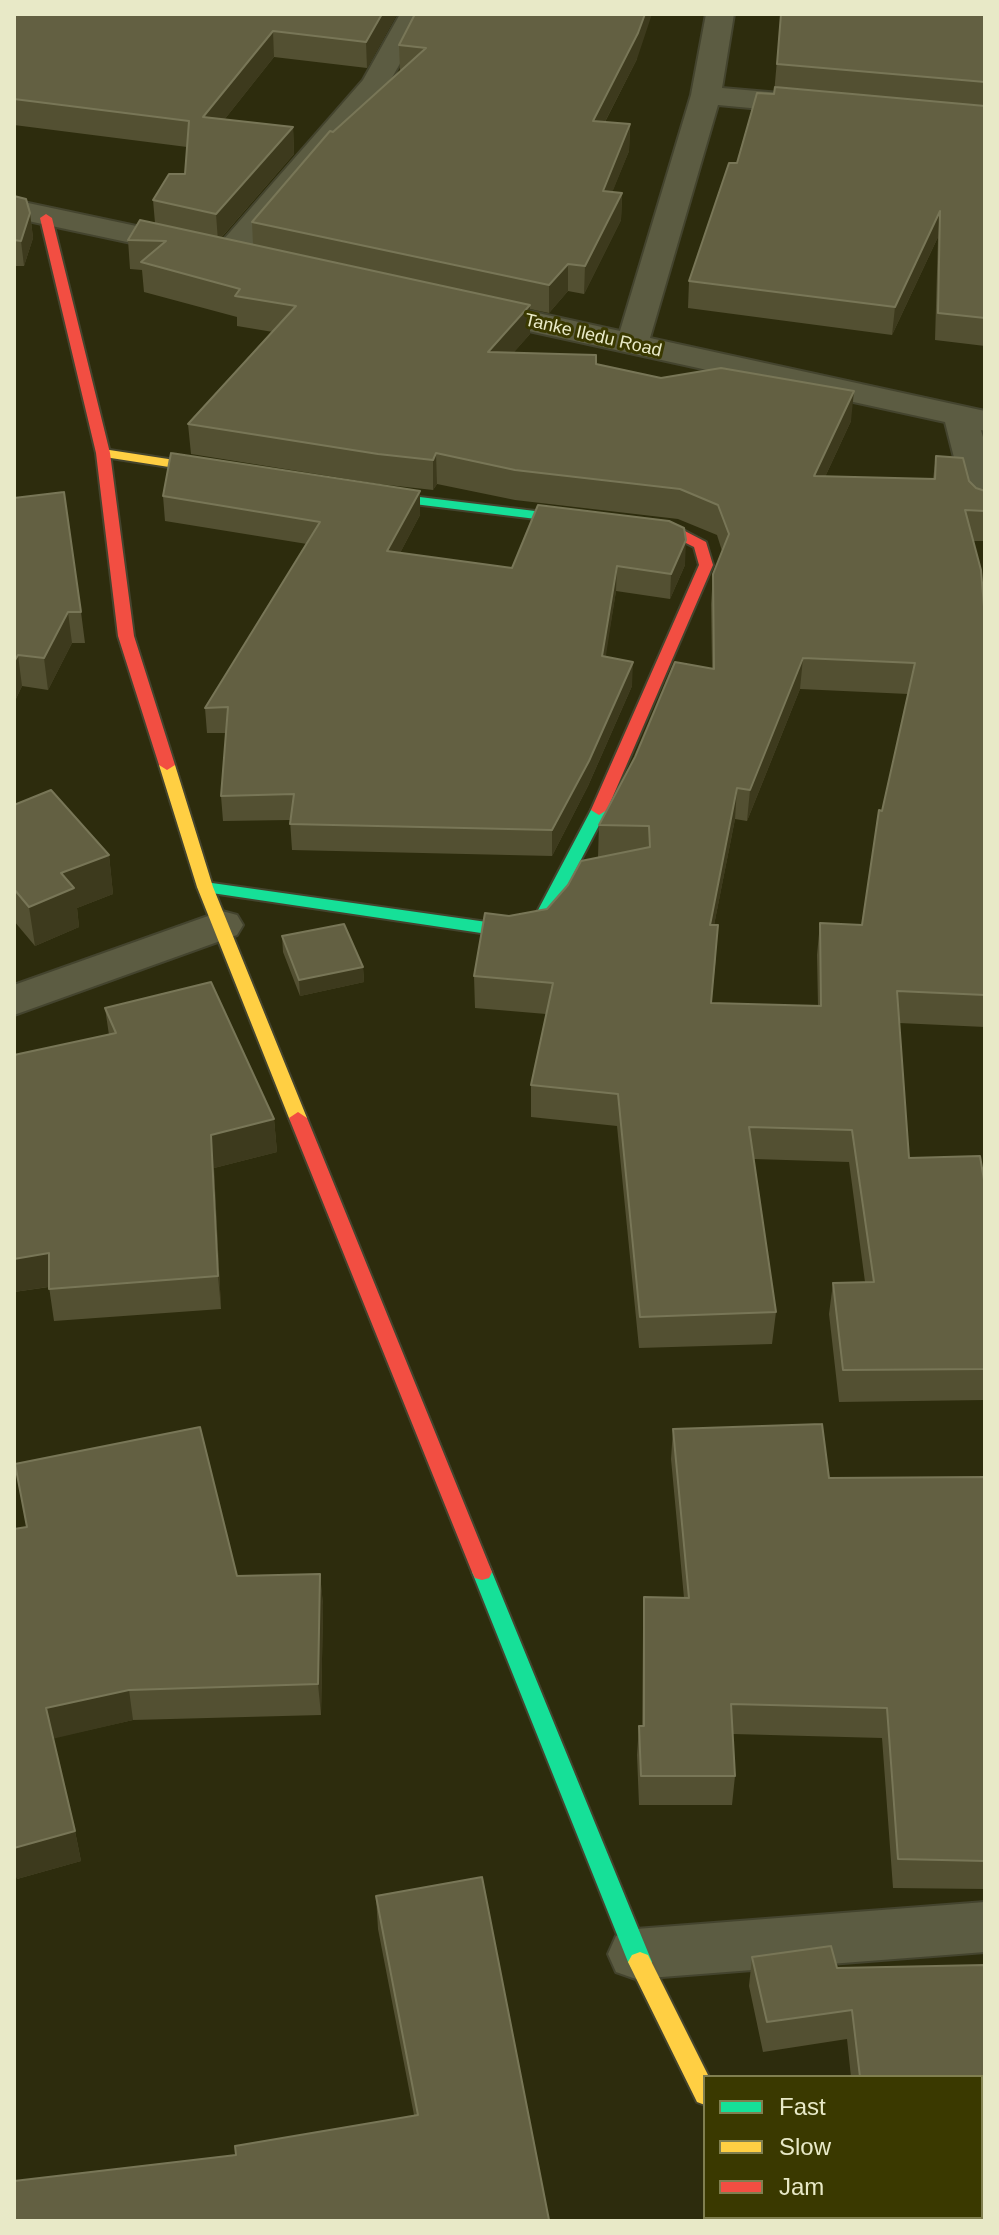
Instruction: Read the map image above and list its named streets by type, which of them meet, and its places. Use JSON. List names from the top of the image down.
{
  "streets": {
    "street": ["Tanke Iledu Road"]
  },
  "legend": ["Fast", "Slow", "Jam"]
}
